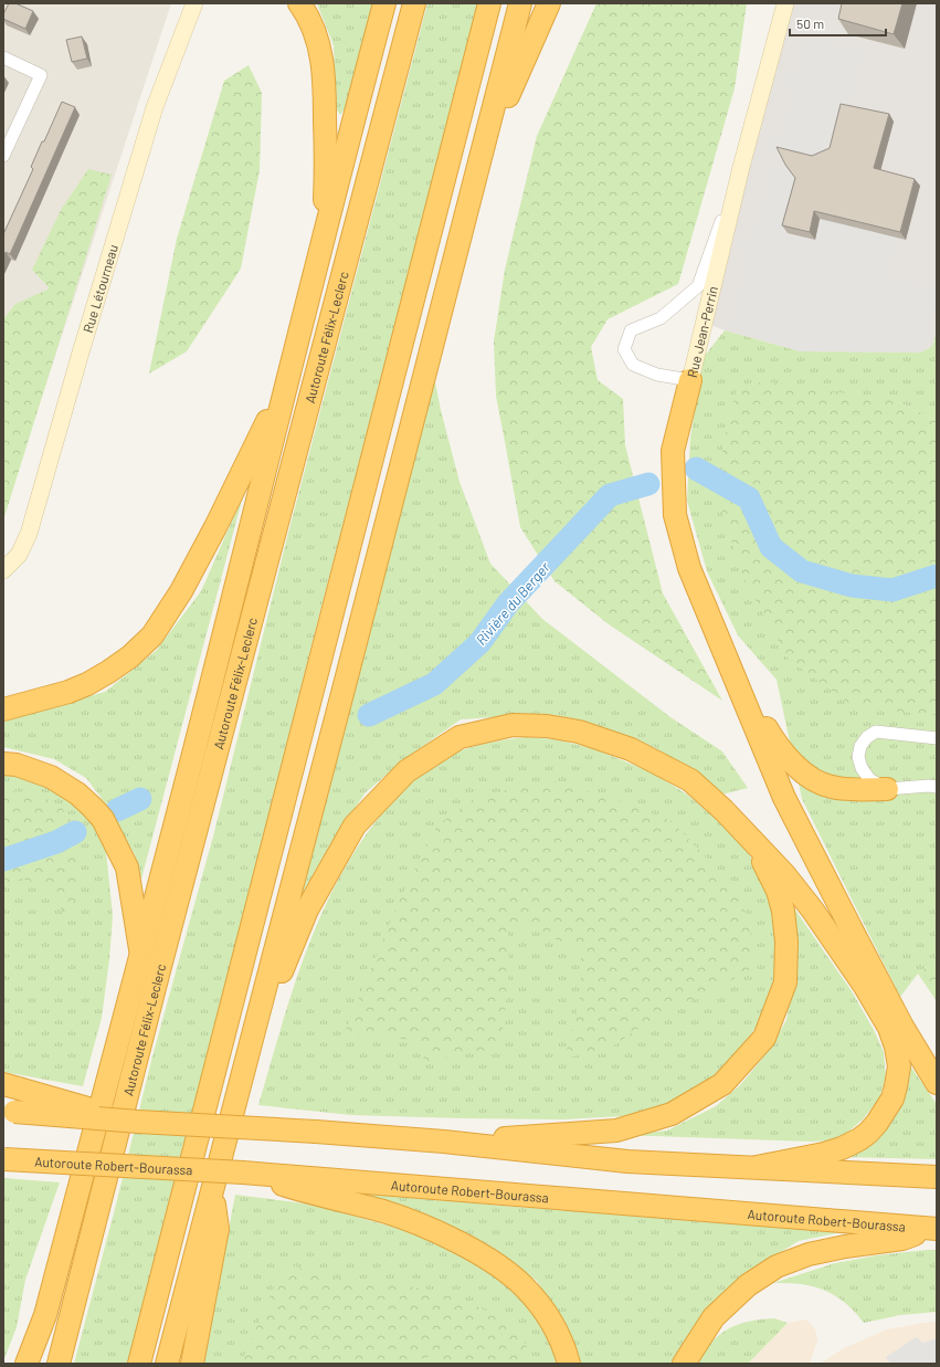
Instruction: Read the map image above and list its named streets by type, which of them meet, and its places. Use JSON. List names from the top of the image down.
{
  "streets": {
    "highway": ["Autoroute Félix-Leclerc", "Autoroute Robert-Bourassa"],
    "street": ["Rue Létourneau", "Rue Jean-Perrin"]
  },
  "water": ["Rivière du Berger"],
  "scale_bar": "50 m"
}
